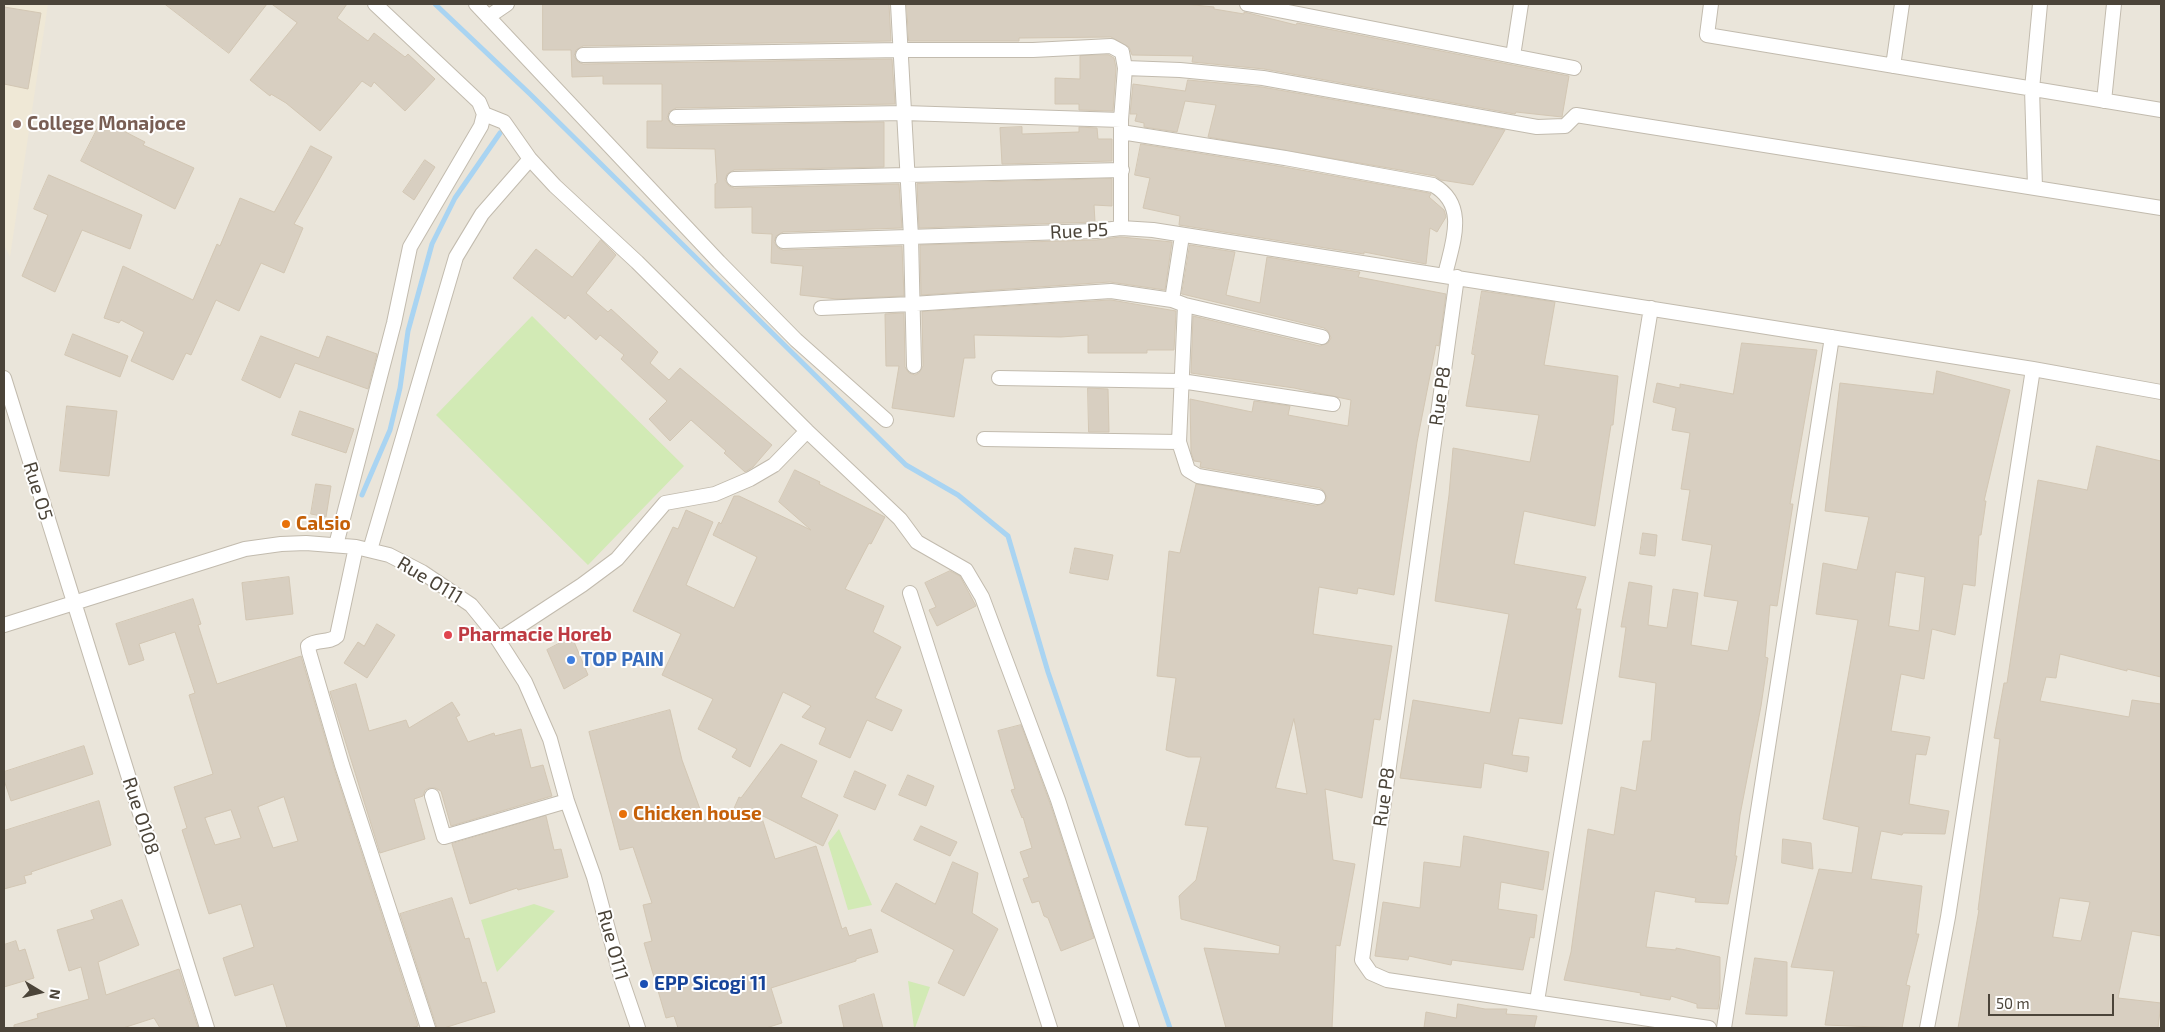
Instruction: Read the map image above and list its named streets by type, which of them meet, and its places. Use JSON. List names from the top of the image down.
{
  "streets": {
    "street": [
      "Rue P5",
      "Rue P8",
      "Rue O5",
      "Rue O111",
      "Rue O108"
    ]
  },
  "crossings": [
    ["Rue P5", "Rue P8"],
    ["Rue O5", "Rue O111"],
    ["Rue O5", "Rue O108"],
    ["Rue O111", "Rue O108"]
  ],
  "places": [
    "College Monajoce",
    "Calsio",
    "Pharmacie Horeb",
    "TOP PAIN",
    "Chicken house",
    "EPP Sicogi 11"
  ],
  "scale_bar": "50 m",
  "north": "right"
}
